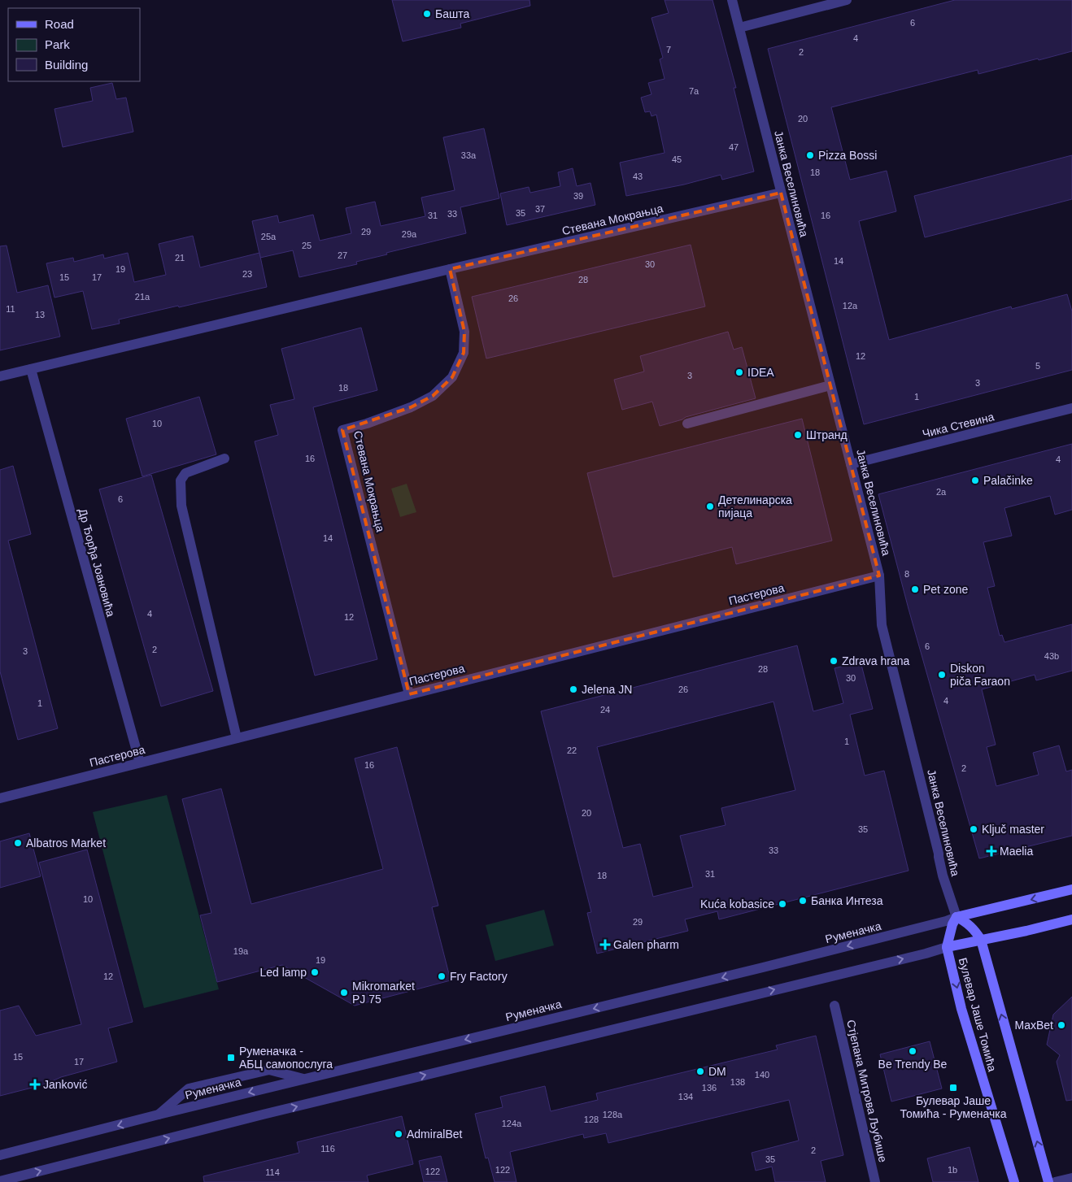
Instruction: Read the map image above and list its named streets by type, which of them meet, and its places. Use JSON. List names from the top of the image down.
{
  "streets": {
    "main road": ["Руменачка", "Булевар Јаше Томића"],
    "street": [
      "Јанка Веселиновића",
      "Стевана Мокрањца",
      "Чика Стевина",
      "Др Ђорђа Јоановића",
      "Пастерова",
      "Стјепана Митрова Љубише"
    ]
  },
  "crossings": [
    ["Јанка Веселиновића", "Стевана Мокрањца"],
    ["Јанка Веселиновића", "Чика Стевина"],
    ["Јанка Веселиновића", "Пастерова"],
    ["Јанка Веселиновића", "Руменачка"],
    ["Јанка Веселиновића", "Булевар Јаше Томића"],
    ["Стевана Мокрањца", "Др Ђорђа Јоановића"],
    ["Стевана Мокрањца", "Пастерова"],
    ["Др Ђорђа Јоановића", "Пастерова"],
    ["Руменачка", "Булевар Јаше Томића"]
  ],
  "one_way": ["Руменачка"],
  "places": {
    "other": [
      "Башта",
      "Pizza Bossi",
      "IDEA",
      "Штранд",
      "Palačinke",
      "Детелинарска пијаца",
      "Pet zone",
      "Zdrava hrana",
      "Diskon piča Faraon",
      "Jelena JN",
      "Ključ master",
      "Albatros Market",
      "Банка Интеза",
      "Kuća kobasice",
      "Led lamp",
      "Fry Factory",
      "Mikromarket PJ 75",
      "MaxBet",
      "Be Trendy Be",
      "DM",
      "AdmiralBet"
    ],
    "health": ["Maelia", "Galen pharm", "Janković"],
    "transit": ["Руменачка - АБЦ самопослуга", "Булевар Јаше Томића - Руменачка"]
  },
  "house_numbers": [
    "6",
    "4",
    "7",
    "2",
    "7a",
    "20",
    "47",
    "33a",
    "45",
    "18",
    "43",
    "39",
    "37",
    "35",
    "33",
    "31",
    "16",
    "29",
    "29a",
    "25a",
    "25",
    "27",
    "21",
    "14",
    "30",
    "19",
    "23",
    "15",
    "17",
    "28",
    "21a",
    "26",
    "12a",
    "11",
    "13",
    "12",
    "5",
    "3",
    "3",
    "18",
    "1",
    "10",
    "16",
    "4",
    "2a",
    "6",
    "14",
    "8",
    "4",
    "12",
    "6",
    "2",
    "3",
    "43b",
    "28",
    "30",
    "26",
    "4",
    "1",
    "24",
    "1",
    "22",
    "16",
    "2",
    "20",
    "35",
    "33",
    "31",
    "18",
    "10",
    "29",
    "19a",
    "19",
    "12",
    "15",
    "17",
    "140",
    "138",
    "136",
    "134",
    "128a",
    "128",
    "124a",
    "116",
    "2",
    "35",
    "122",
    "1b",
    "122",
    "114"
  ],
  "legend": ["Road", "Park", "Building"]
}
